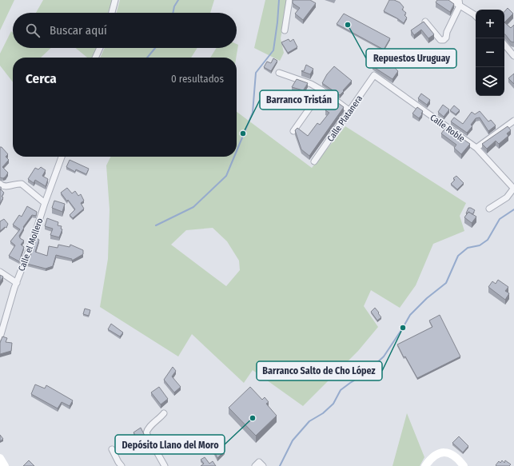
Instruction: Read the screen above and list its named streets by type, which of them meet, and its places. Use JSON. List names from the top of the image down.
{
  "streets": {
    "street": ["Calle Platanera", "Calle Roble", "Calle el Mollero"]
  },
  "crossings": [
    ["Calle Platanera", "Calle Roble"]
  ],
  "places": [
    "Repuestos Uruguay",
    "Barranco Tristán",
    "Barranco Salto de Cho López",
    "Depósito Llano del Moro"
  ],
  "page": {
    "map_buttons": ["+", "−"],
    "search": "Buscar aquí",
    "heading": ["Cerca", "0 resultados"]
  }
}
